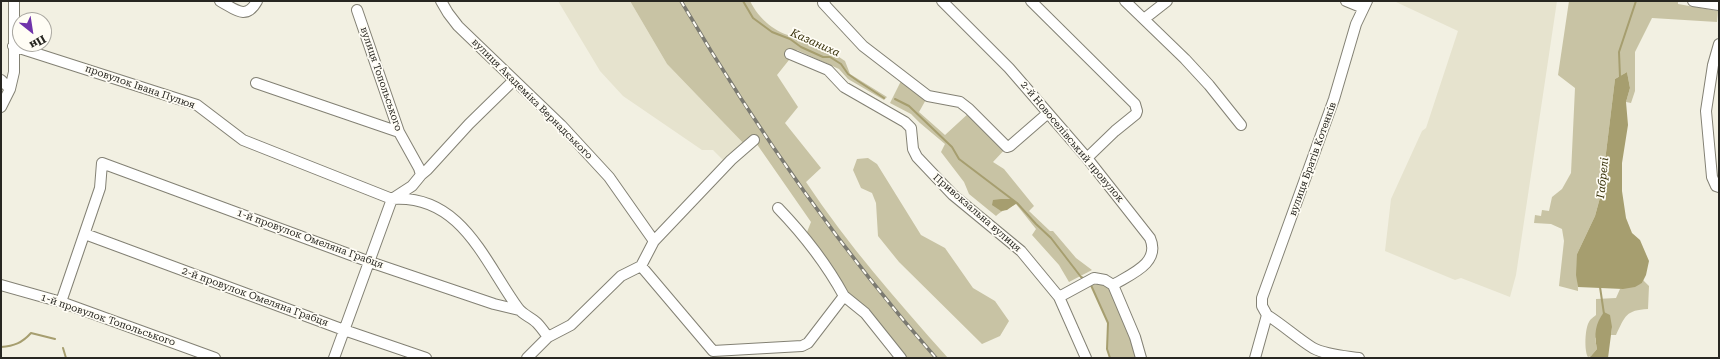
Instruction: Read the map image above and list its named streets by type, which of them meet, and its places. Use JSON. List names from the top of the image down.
{
  "streets": {
    "street": [
      "вулиця Топольського",
      "провулок Івана Пулюя",
      "вулиця Академіка Вернадського",
      "2-й Новоселівський провулок",
      "вулиця Братів Котенків",
      "Привокзальна вулиця",
      "1-й провулок Омеляна Грабця",
      "2-й провулок Омеляна Грабця",
      "1-й провулок Топольського"
    ]
  },
  "crossings": [
    ["1-й провулок Омеляна Грабця", "2-й провулок Омеляна Грабця"]
  ],
  "water": ["Казаниха", "Габрелі"],
  "north": "bottom right"
}
